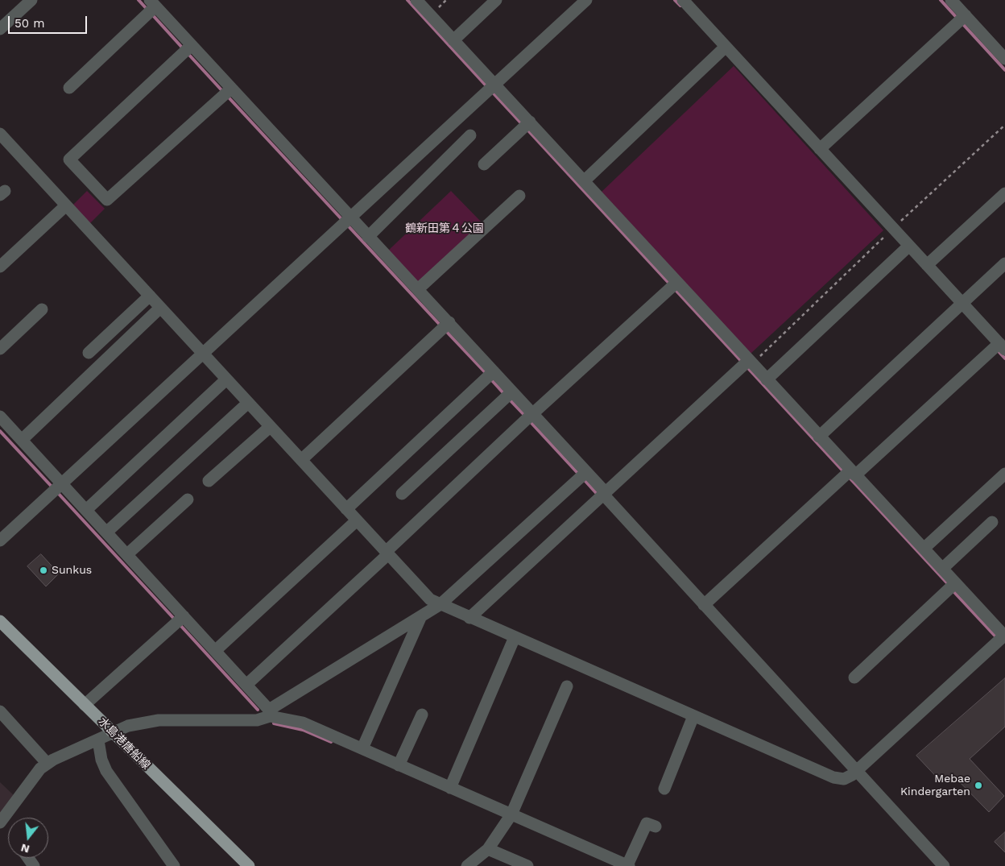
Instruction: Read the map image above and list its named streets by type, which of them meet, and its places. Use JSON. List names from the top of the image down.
{
  "streets": {
    "main road": ["水島港唐船線"]
  },
  "parks": ["鶴新田第４公園"],
  "places": ["Sunkus", "Mebae Kindergarten"],
  "scale_bar": "50 m",
  "north": "bottom"
}
